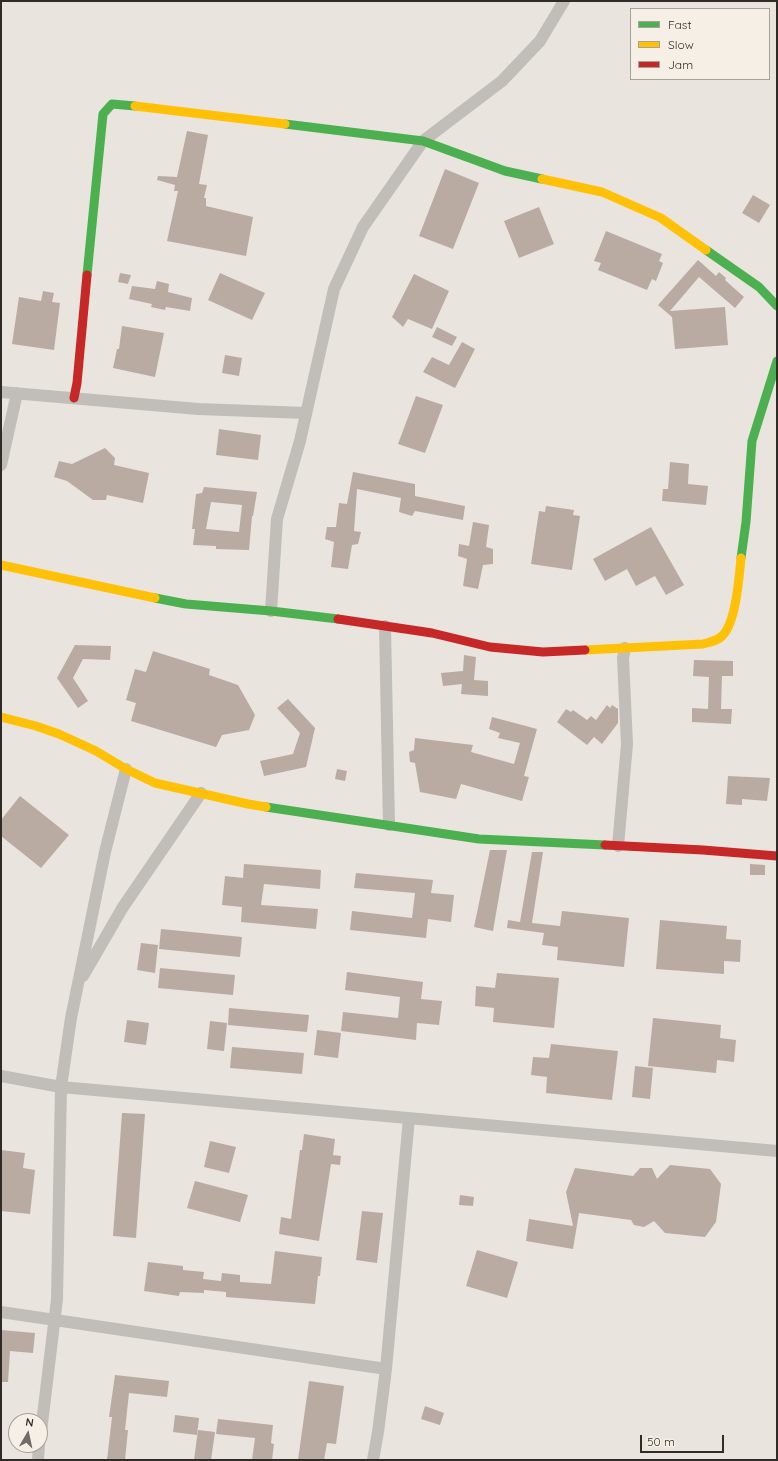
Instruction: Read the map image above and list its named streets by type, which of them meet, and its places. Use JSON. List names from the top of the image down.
{
  "legend": ["Fast", "Slow", "Jam"],
  "scale_bar": "50 m",
  "north": "top"
}
